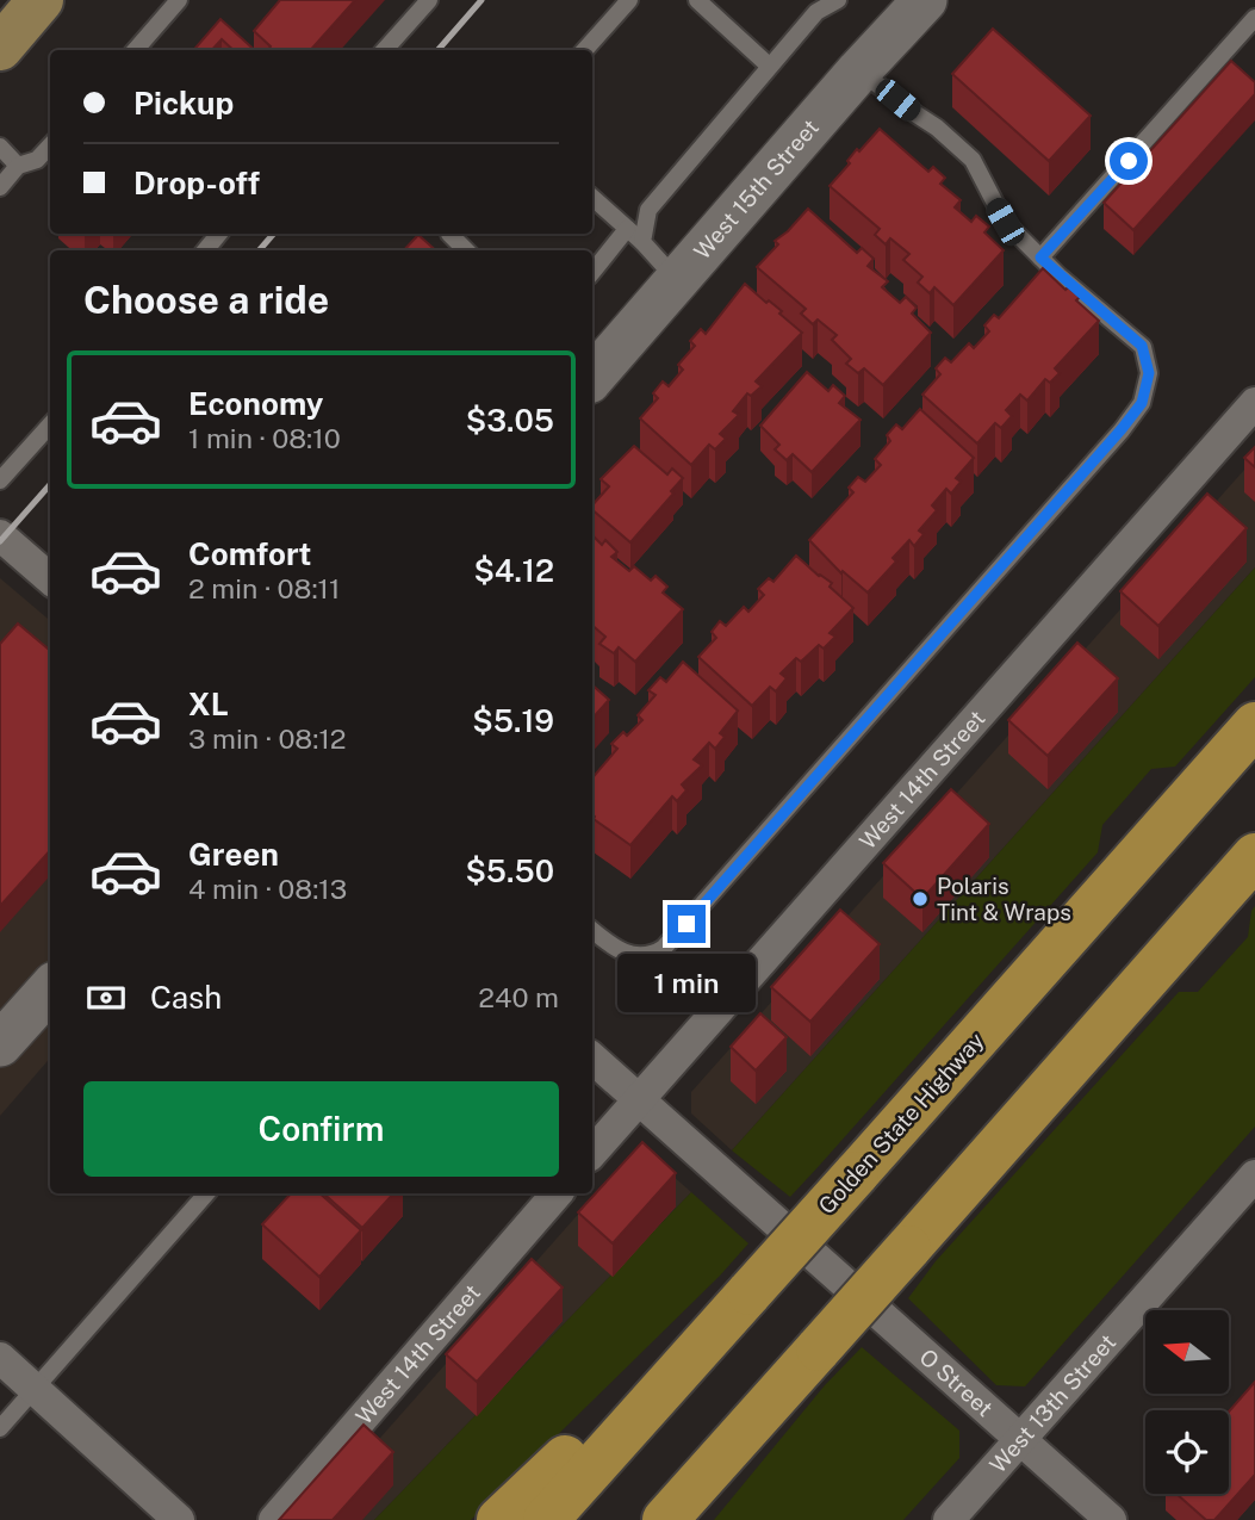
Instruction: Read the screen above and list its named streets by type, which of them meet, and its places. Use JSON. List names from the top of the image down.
{
  "streets": {
    "highway": ["Golden State Highway"],
    "street": [
      "West 15th Street",
      "West 14th Street",
      "O Street",
      "West 13th Street"
    ]
  },
  "crossings": [
    ["West 14th Street", "O Street"],
    ["O Street", "West 13th Street"]
  ],
  "places": ["Polaris Tint & Wraps"],
  "north": "left",
  "page": {
    "banner": ["Pickup", "Drop-off"],
    "heading": "Choose a ride",
    "list": [
      {
        "name": "Economy",
        "note": "1 min · 08:10",
        "value": "$3.05"
      },
      {
        "name": "Comfort",
        "note": "2 min · 08:11",
        "value": "$4.12"
      },
      {
        "name": "XL",
        "note": "3 min · 08:12",
        "value": "$5.19"
      },
      {
        "name": "Green",
        "note": "4 min · 08:13",
        "value": "$5.50"
      }
    ],
    "pay": ["Cash", "240 m"],
    "bubble": "1 min",
    "buttons": "Confirm"
  }
}
